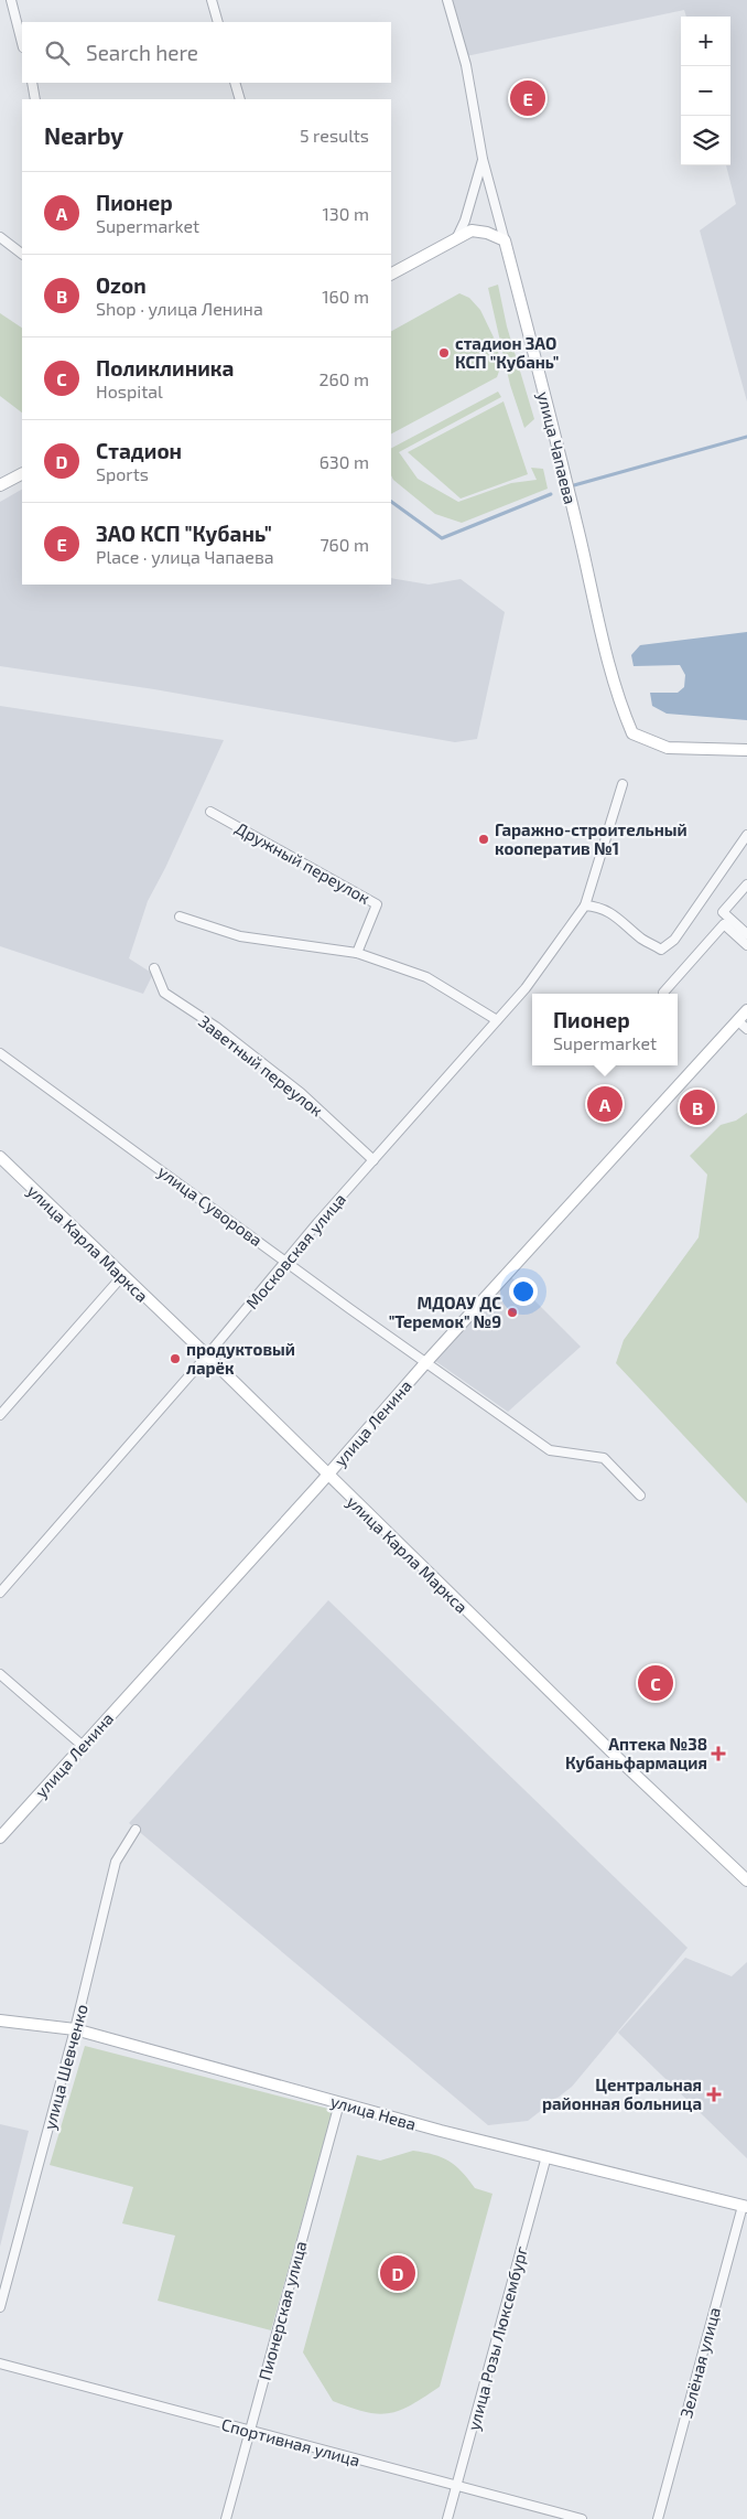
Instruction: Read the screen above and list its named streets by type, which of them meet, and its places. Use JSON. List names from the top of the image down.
{
  "streets": {
    "main road": [
      "улица Чапаева",
      "улица Карла Маркса",
      "улица Ленина",
      "улица Нева"
    ],
    "street": [
      "Дружный переулок",
      "Заветный переулок",
      "улица Суворова",
      "Московская улица",
      "улица Шевченко",
      "Пионерская улица",
      "улица Розы Люксембург",
      "Зелёная улица",
      "Спортивная улица"
    ]
  },
  "crossings": [
    ["Заветный переулок", "Московская улица"],
    ["улица Суворова", "Московская улица"],
    ["улица Суворова", "улица Ленина"],
    ["улица Карла Маркса", "Московская улица"],
    ["улица Карла Маркса", "улица Ленина"],
    ["улица Шевченко", "улица Нева"],
    ["улица Нева", "Пионерская улица"],
    ["улица Нева", "улица Розы Люксембург"],
    ["улица Нева", "Зелёная улица"],
    ["Пионерская улица", "Спортивная улица"],
    ["улица Розы Люксембург", "Спортивная улица"]
  ],
  "places": {
    "other": [
      "стадион ЗАО КСП \"Кубань\"",
      "Гаражно-строительный кооператив №1",
      "МДОАУ ДС \"Теремок\" №9",
      "продуктовый ларёк"
    ],
    "health": ["Аптека №38 Кубаньфармация", "Центральная районная больница"]
  },
  "page": {
    "map_buttons": ["+", "−"],
    "search": "Search here",
    "pins": [
      "E",
      "A",
      "B",
      "C",
      "D"
    ],
    "heading": ["Nearby", "5 results"],
    "list": [
      {
        "mark": "A",
        "name": "Пионер",
        "note": "Supermarket",
        "value": "130 m"
      },
      {
        "mark": "B",
        "name": "Ozon",
        "note": "Shop · улица Ленина",
        "value": "160 m"
      },
      {
        "mark": "C",
        "name": "Поликлиника",
        "note": "Hospital",
        "value": "260 m"
      },
      {
        "mark": "D",
        "name": "Стадион",
        "note": "Sports",
        "value": "630 m"
      },
      {
        "mark": "E",
        "name": "ЗАО КСП \"Кубань\"",
        "note": "Place · улица Чапаева",
        "value": "760 m"
      }
    ],
    "popup": ["Пионер", "Supermarket"]
  }
}
